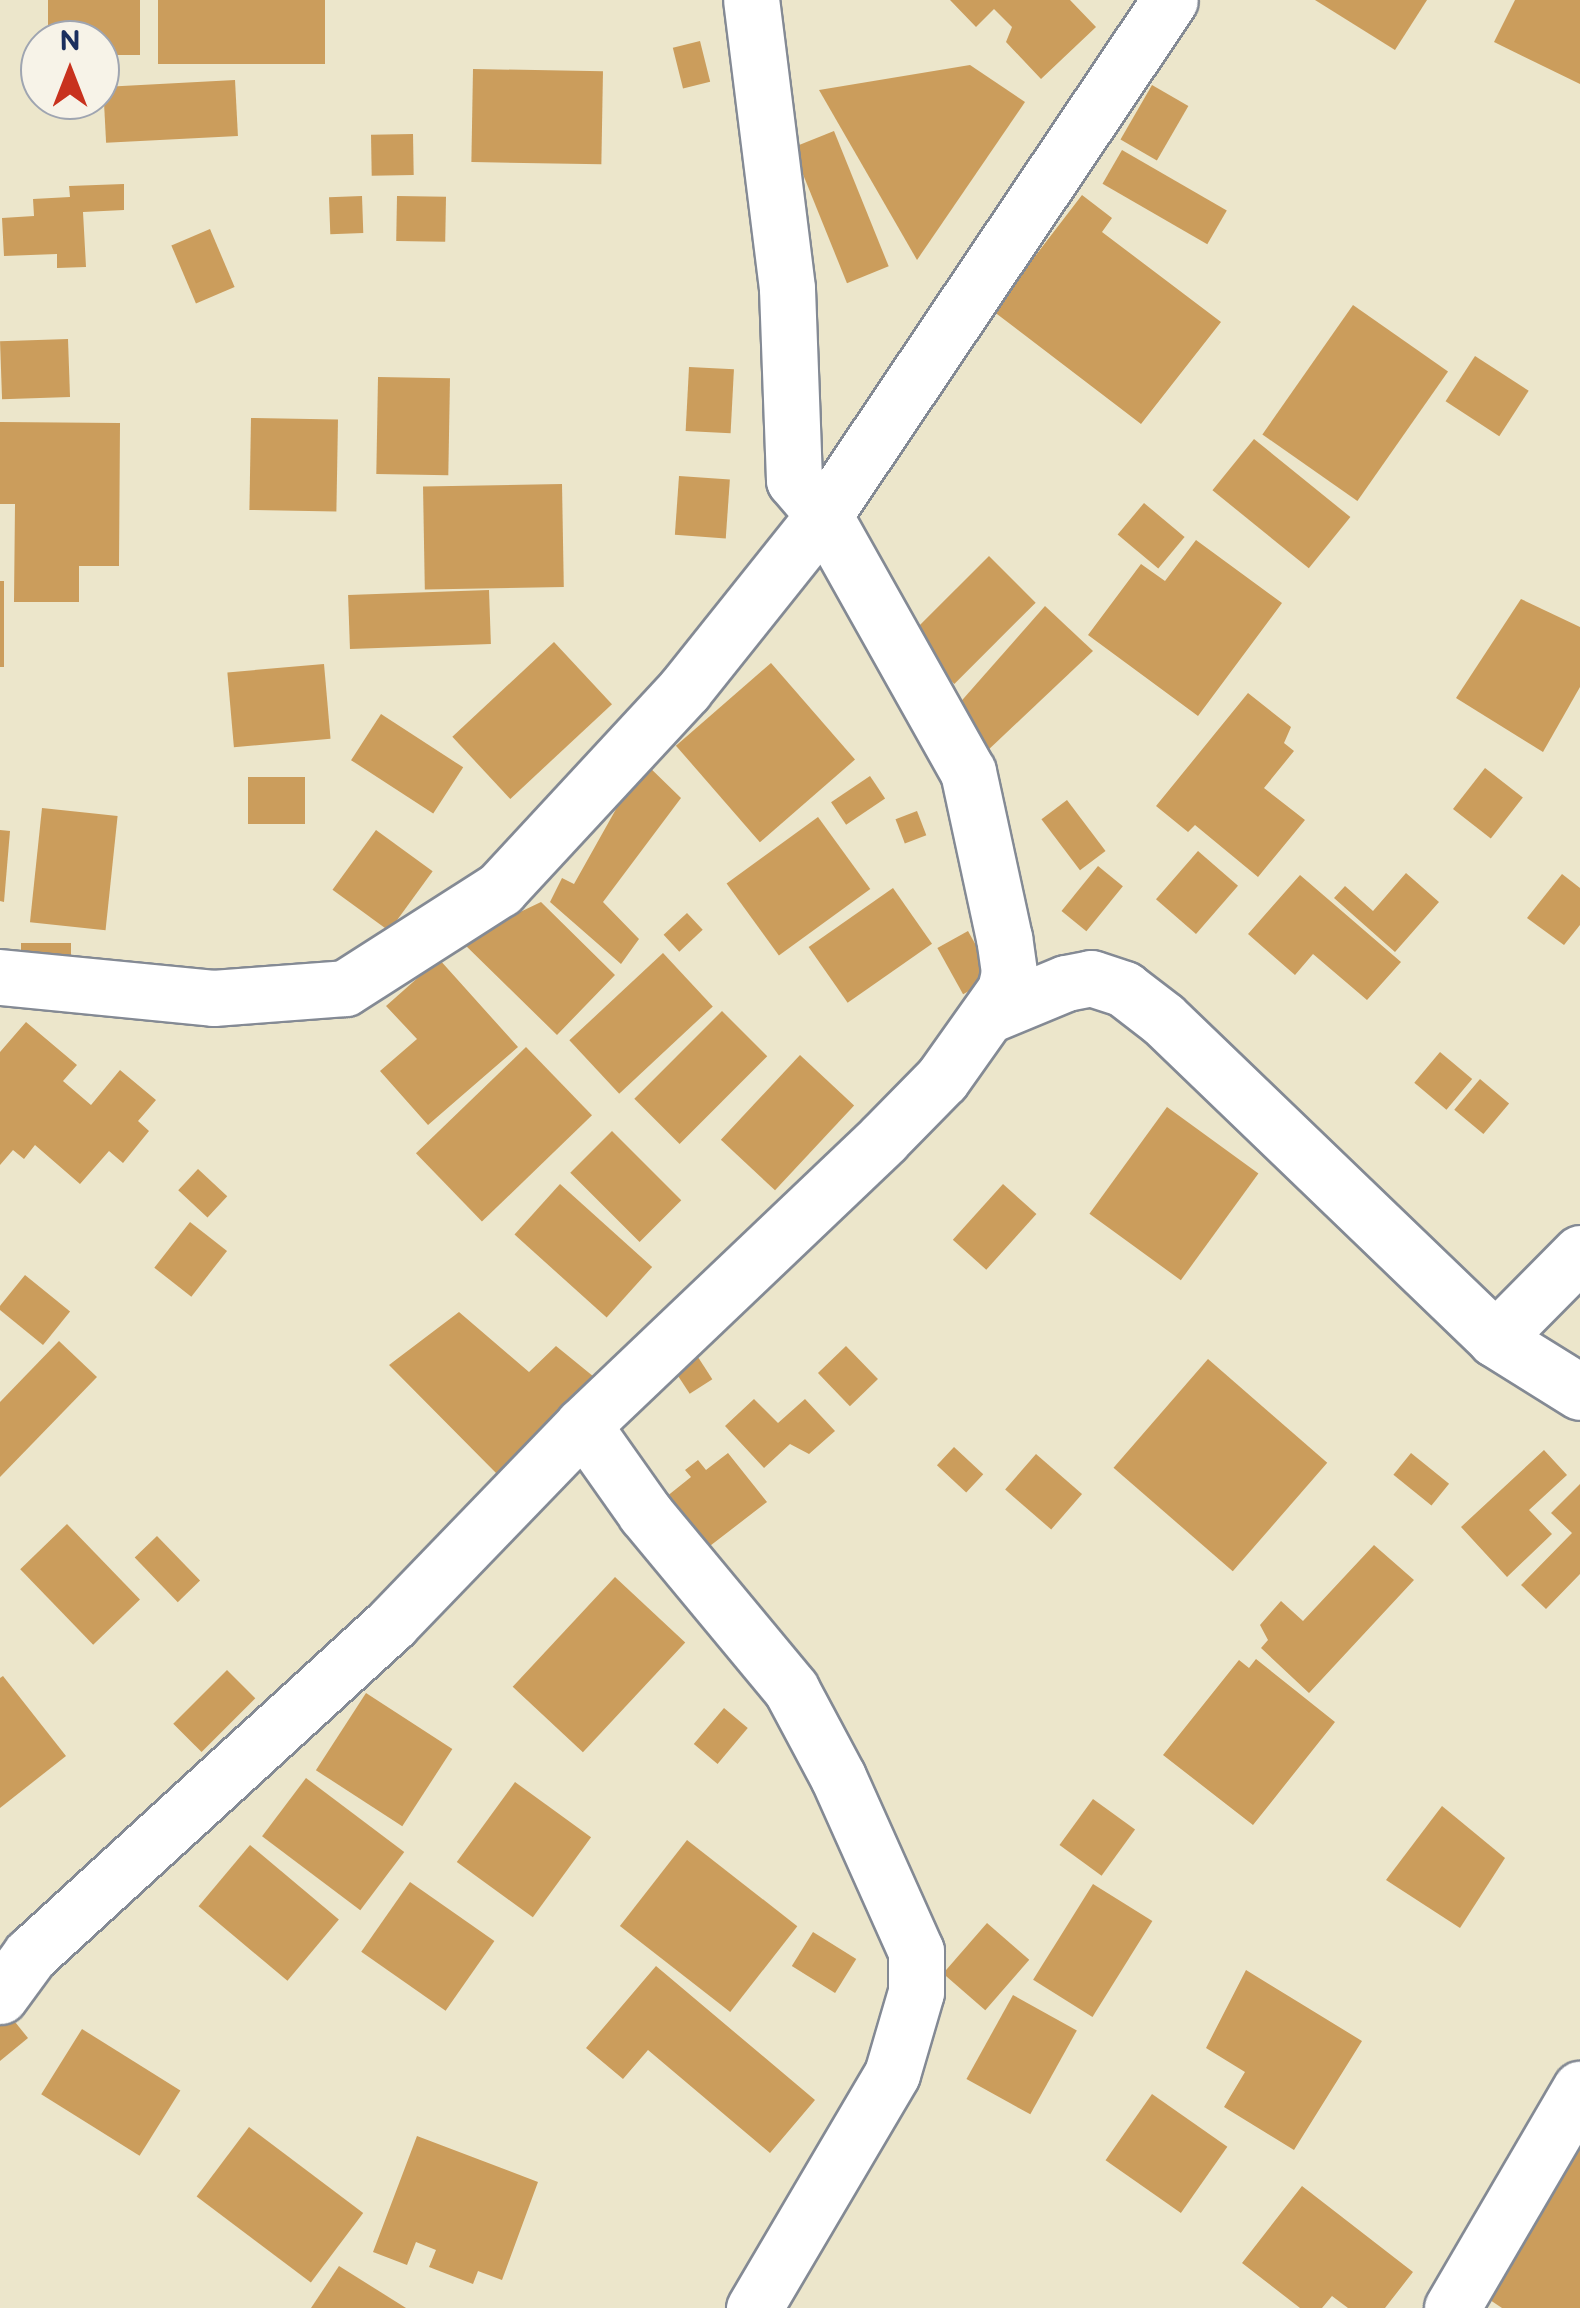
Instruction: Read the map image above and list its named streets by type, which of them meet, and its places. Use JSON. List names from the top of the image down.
{
  "north": "top"
}
